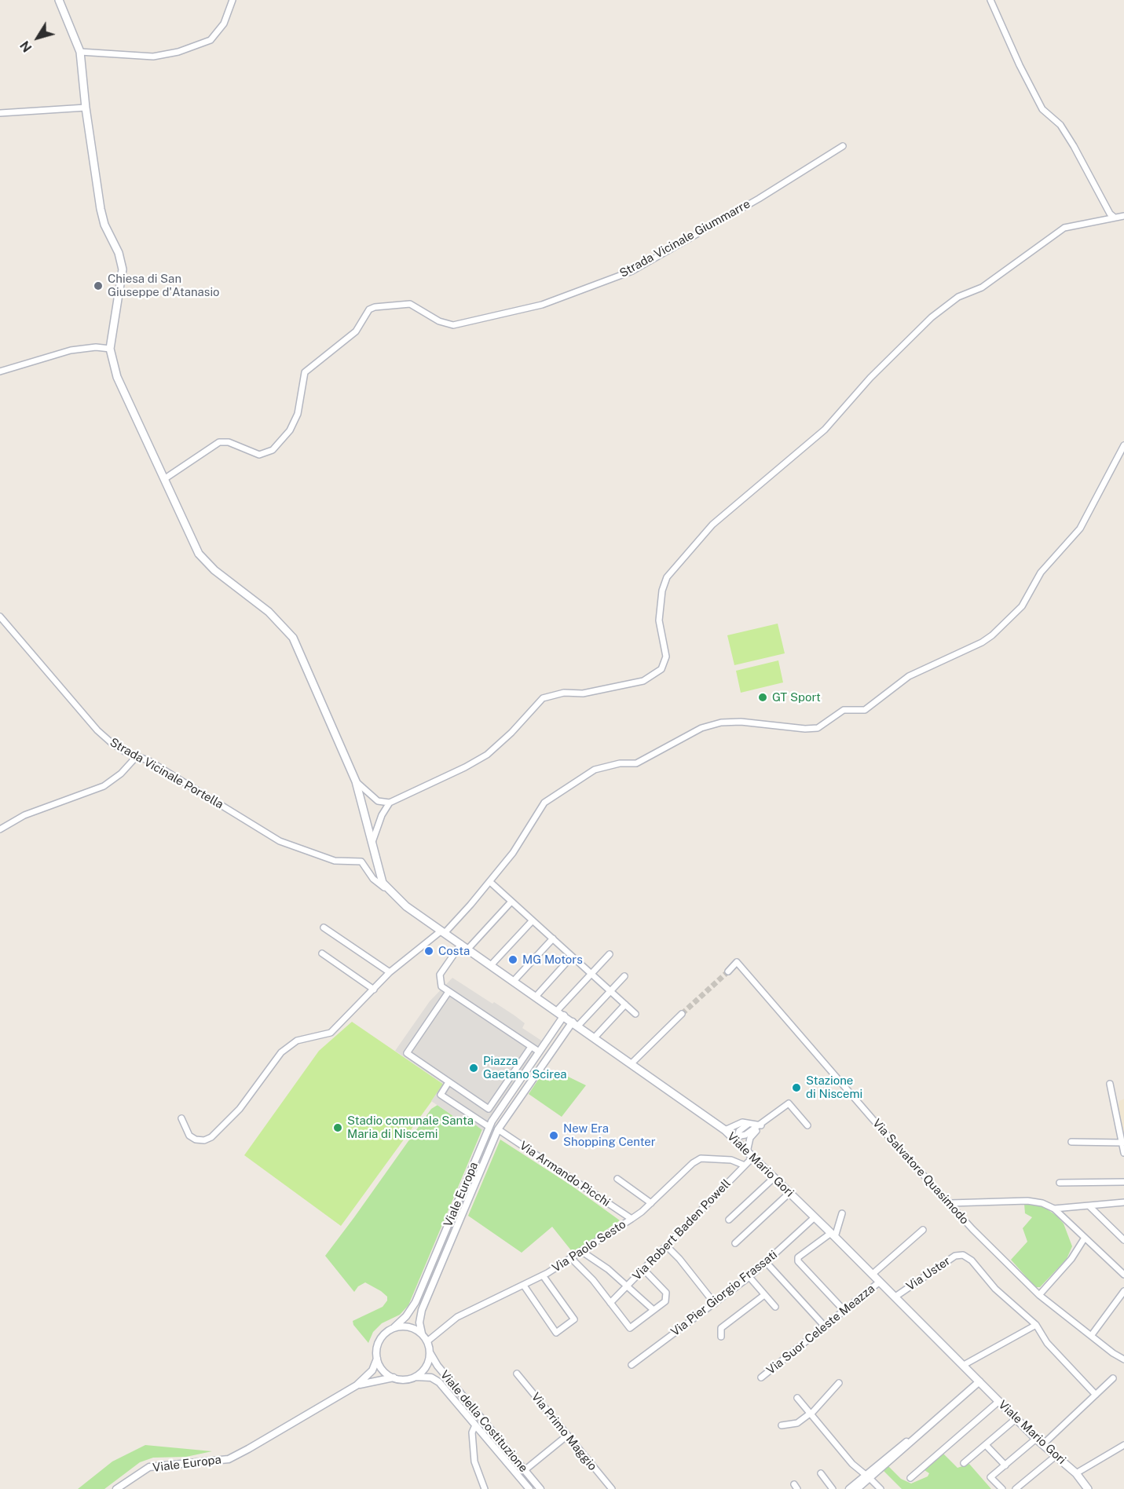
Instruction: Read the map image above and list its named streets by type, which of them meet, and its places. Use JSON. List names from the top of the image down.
{
  "streets": {
    "main road": ["Viale Mario Gori"],
    "street": [
      "Strada Vicinale Giummarre",
      "Strada Vicinale Portella",
      "Via Salvatore Quasimodo",
      "Via Armando Picchi",
      "Viale Europa",
      "Via Robert Baden Powell",
      "Via Paolo Sesto",
      "Via Uster",
      "Via Pier Giorgio Frassati",
      "Via Suor Celeste Meazza",
      "Viale della Costituzione",
      "Via Primo Maggio"
    ]
  },
  "crossings": [
    ["Strada Vicinale Portella", "Viale Mario Gori"],
    ["Viale Mario Gori", "Viale Europa"],
    ["Viale Mario Gori", "Via Robert Baden Powell"],
    ["Viale Mario Gori", "Via Uster"],
    ["Viale Mario Gori", "Via Pier Giorgio Frassati"],
    ["Viale Mario Gori", "Via Suor Celeste Meazza"],
    ["Via Armando Picchi", "Viale Europa"],
    ["Via Armando Picchi", "Via Paolo Sesto"],
    ["Viale Europa", "Via Paolo Sesto"],
    ["Viale Europa", "Viale della Costituzione"],
    ["Via Robert Baden Powell", "Via Paolo Sesto"],
    ["Via Paolo Sesto", "Viale della Costituzione"]
  ],
  "places": [
    "Chiesa di San Giuseppe d'Atanasio",
    "GT Sport",
    "Costa",
    "MG Motors",
    "Piazza Gaetano Scirea",
    "Stazione di Niscemi",
    "Stadio comunale Santa Maria di Niscemi",
    "New Era Shopping Center"
  ],
  "north": "bottom left"
}
